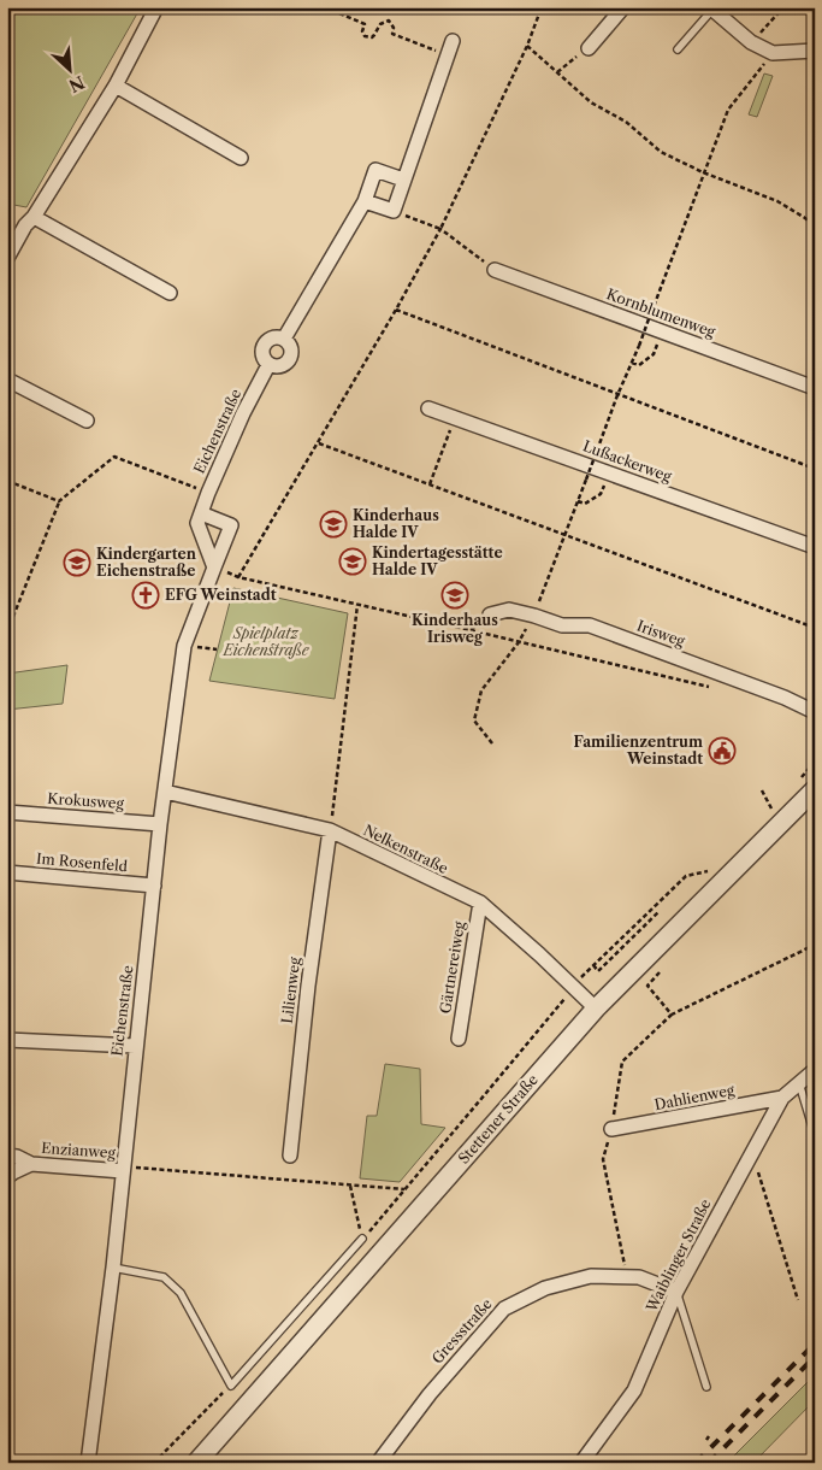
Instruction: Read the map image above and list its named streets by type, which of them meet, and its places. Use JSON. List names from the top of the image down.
{
  "streets": {
    "street": [
      "Kornblumenweg",
      "Eichenstraße",
      "Lußackerweg",
      "Irisweg",
      "Krokusweg",
      "Nelkenstraße",
      "Im Rosenfeld",
      "Gärtnereiweg",
      "Lilienweg",
      "Dahlienweg",
      "Stettener Straße",
      "Enzianweg",
      "Waiblinger Straße",
      "Gressstraße"
    ]
  },
  "crossings": [
    ["Eichenstraße", "Krokusweg"],
    ["Eichenstraße", "Nelkenstraße"],
    ["Eichenstraße", "Im Rosenfeld"],
    ["Eichenstraße", "Enzianweg"],
    ["Nelkenstraße", "Gärtnereiweg"],
    ["Nelkenstraße", "Lilienweg"],
    ["Nelkenstraße", "Stettener Straße"],
    ["Dahlienweg", "Waiblinger Straße"],
    ["Waiblinger Straße", "Gressstraße"]
  ],
  "parks": ["Spielplatz Eichenstraße"],
  "places": {
    "school or university": [
      "Kinderhaus Halde IV",
      "Kindertagesstätte Halde IV",
      "Kindergarten Eichenstraße",
      "Kinderhaus Irisweg"
    ],
    "church": ["EFG Weinstadt"],
    "public building": ["Familienzentrum Weinstadt"]
  },
  "north": "bottom right"
}
